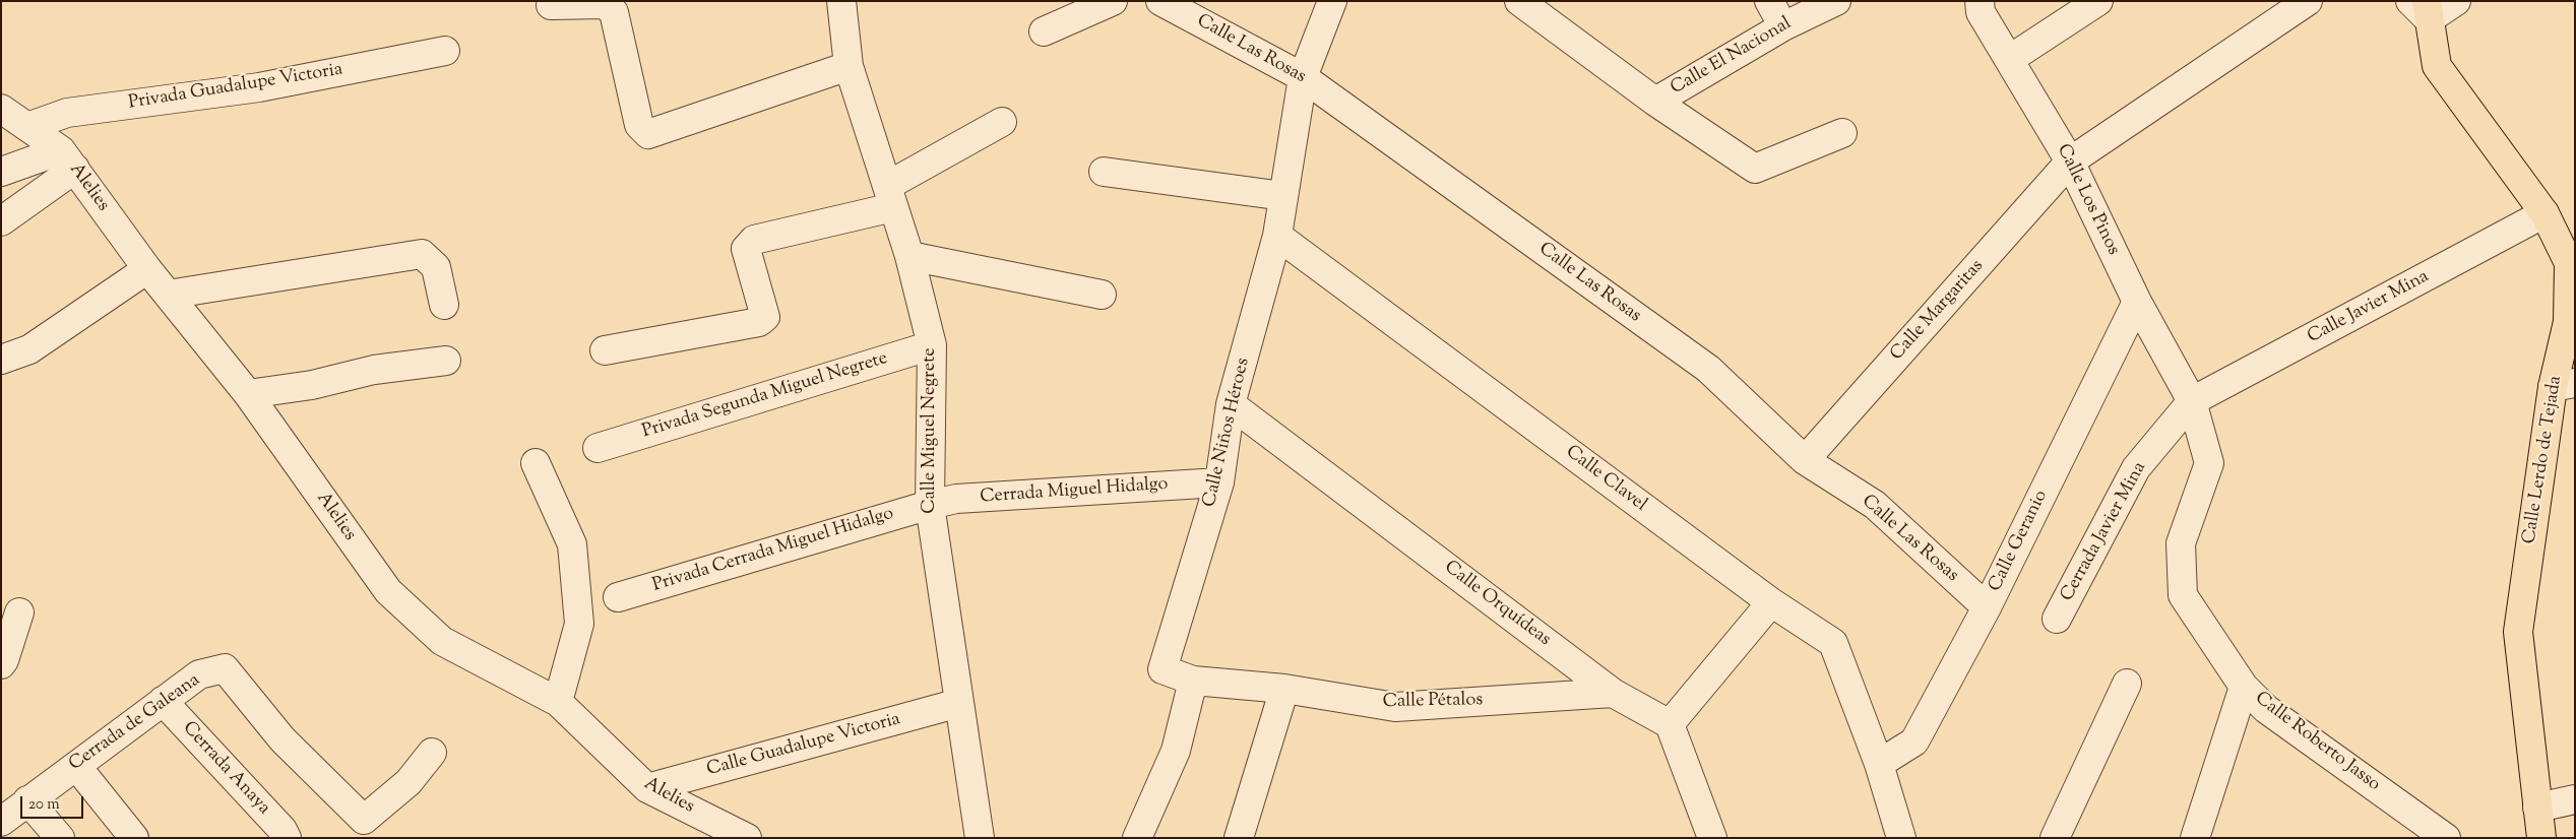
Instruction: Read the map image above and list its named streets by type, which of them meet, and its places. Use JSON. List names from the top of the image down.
{
  "streets": {
    "main road": ["Calle Lerdo de Tejada"],
    "street": [
      "Calle Las Rosas",
      "Calle El Nacional",
      "Privada Guadalupe Victoria",
      "Alelies",
      "Calle Los Pinos",
      "Calle Javier Mina",
      "Calle Margaritas",
      "Privada Segunda Miguel Negrete",
      "Calle Miguel Negrete",
      "Calle Niños Héroes",
      "Calle Clavel",
      "Cerrada Miguel Hidalgo",
      "Cerrada Javier Mina",
      "Calle Geranio",
      "Privada Cerrada Miguel Hidalgo",
      "Calle Orquídeas",
      "Calle Pétalos",
      "Cerrada de Galeana",
      "Calle Roberto Jasso",
      "Calle Guadalupe Victoria",
      "Cerrada Anaya"
    ]
  },
  "crossings": [
    ["Calle Las Rosas", "Calle Margaritas"],
    ["Calle Las Rosas", "Calle Niños Héroes"],
    ["Calle Las Rosas", "Calle Geranio"],
    ["Privada Guadalupe Victoria", "Alelies"],
    ["Alelies", "Calle Guadalupe Victoria"],
    ["Calle Los Pinos", "Calle Javier Mina"],
    ["Calle Los Pinos", "Calle Margaritas"],
    ["Calle Los Pinos", "Cerrada Javier Mina"],
    ["Calle Los Pinos", "Calle Geranio"],
    ["Calle Los Pinos", "Calle Roberto Jasso"],
    ["Calle Javier Mina", "Calle Lerdo de Tejada"],
    ["Calle Javier Mina", "Cerrada Javier Mina"],
    ["Calle Javier Mina", "Calle Roberto Jasso"],
    ["Privada Segunda Miguel Negrete", "Calle Miguel Negrete"],
    ["Calle Miguel Negrete", "Cerrada Miguel Hidalgo"],
    ["Calle Miguel Negrete", "Privada Cerrada Miguel Hidalgo"],
    ["Calle Miguel Negrete", "Calle Guadalupe Victoria"],
    ["Calle Niños Héroes", "Calle Clavel"],
    ["Calle Niños Héroes", "Cerrada Miguel Hidalgo"],
    ["Calle Niños Héroes", "Calle Orquídeas"],
    ["Calle Niños Héroes", "Calle Pétalos"],
    ["Calle Clavel", "Calle Geranio"],
    ["Cerrada Miguel Hidalgo", "Privada Cerrada Miguel Hidalgo"],
    ["Cerrada Javier Mina", "Calle Roberto Jasso"],
    ["Calle Orquídeas", "Calle Pétalos"],
    ["Cerrada de Galeana", "Cerrada Anaya"]
  ],
  "scale_bar": "20 m"
}
